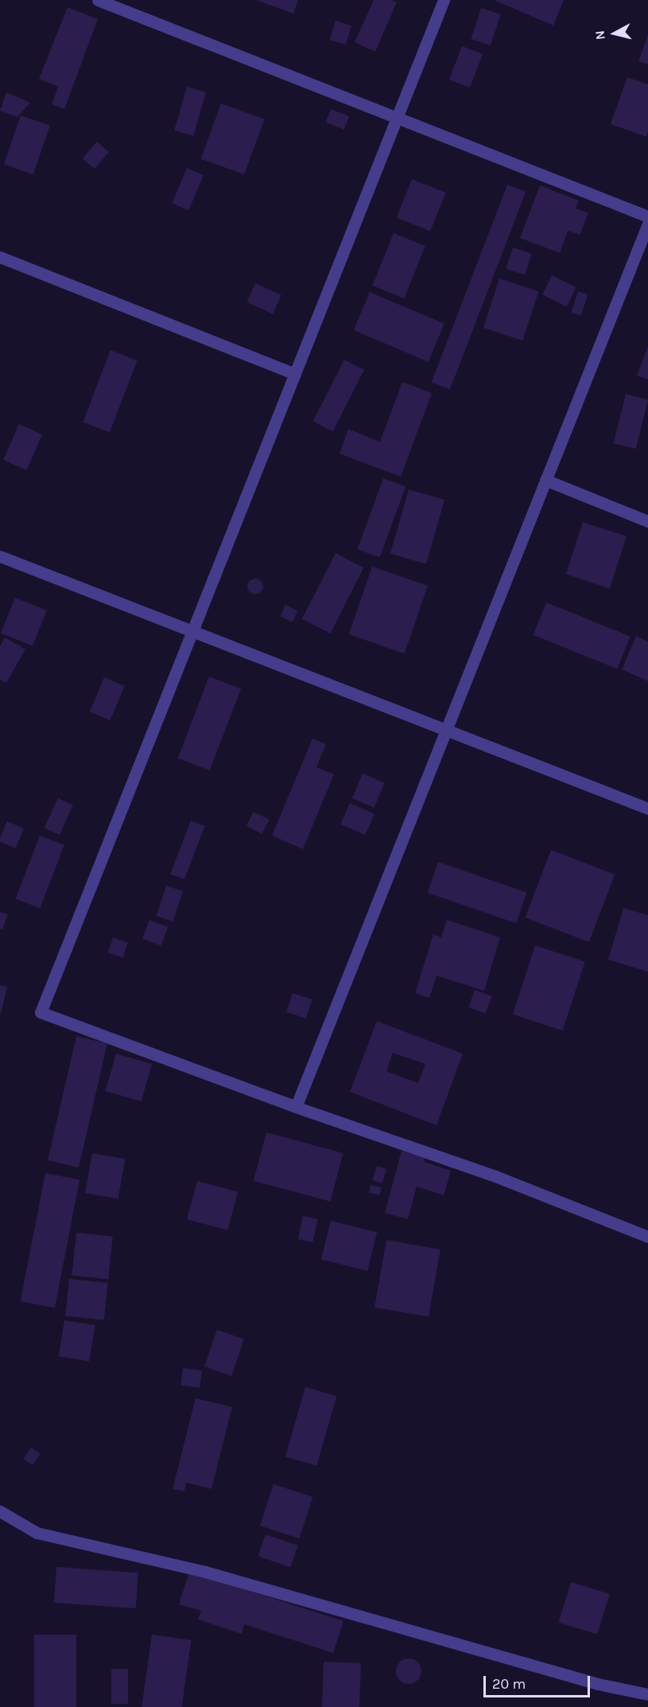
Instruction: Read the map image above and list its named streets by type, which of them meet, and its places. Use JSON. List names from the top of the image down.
{
  "scale_bar": "20 m",
  "north": "left"
}
